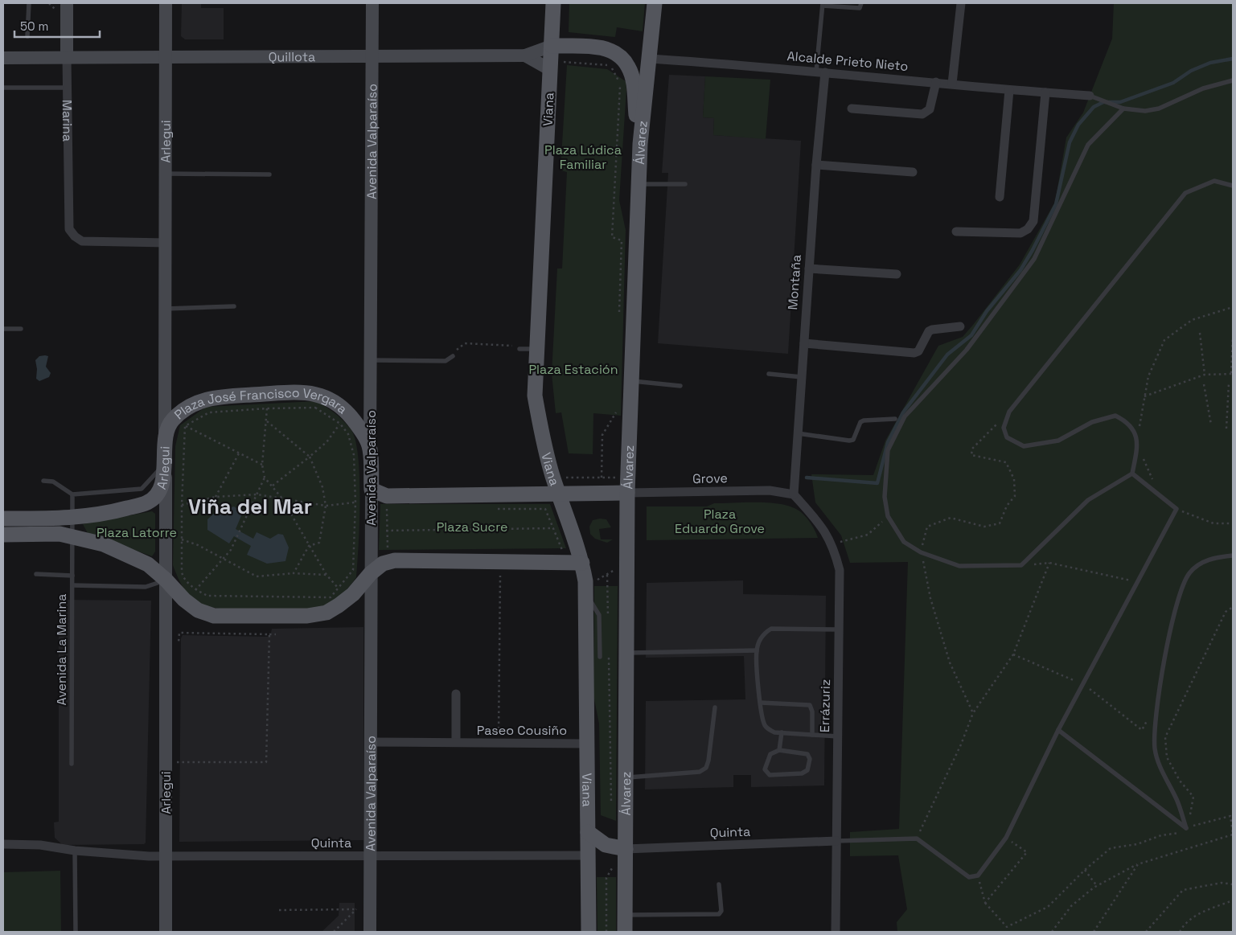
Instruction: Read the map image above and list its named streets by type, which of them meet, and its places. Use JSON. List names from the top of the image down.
{
  "streets": {
    "main road": [
      "Quillota",
      "Viana",
      "Marina",
      "Álvarez",
      "Arlegui",
      "Avenida Valparaíso",
      "Plaza José Francisco Vergara"
    ],
    "street": [
      "Alcalde Prieto Nieto",
      "Montaña",
      "Grove",
      "Errázuriz",
      "Paseo Cousiño",
      "Quinta"
    ],
    "lane": ["Avenida La Marina"]
  },
  "crossings": [
    ["Quillota", "Viana"],
    ["Quillota", "Marina"],
    ["Quillota", "Arlegui"],
    ["Quillota", "Avenida Valparaíso"],
    ["Alcalde Prieto Nieto", "Álvarez"],
    ["Alcalde Prieto Nieto", "Montaña"],
    ["Viana", "Paseo Cousiño"],
    ["Viana", "Quinta"],
    ["Marina", "Arlegui"],
    ["Álvarez", "Grove"],
    ["Álvarez", "Quinta"],
    ["Arlegui", "Plaza José Francisco Vergara"],
    ["Arlegui", "Quinta"],
    ["Avenida Valparaíso", "Plaza José Francisco Vergara"],
    ["Avenida Valparaíso", "Paseo Cousiño"],
    ["Avenida Valparaíso", "Quinta"],
    ["Montaña", "Grove"],
    ["Montaña", "Errázuriz"],
    ["Grove", "Errázuriz"],
    ["Errázuriz", "Quinta"]
  ],
  "districts": ["Viña del Mar"],
  "parks": [
    "Plaza Lúdica Familiar",
    "Plaza Estación",
    "Plaza Eduardo Grove",
    "Plaza Sucre",
    "Plaza Latorre"
  ],
  "scale_bar": "50 m"
}
